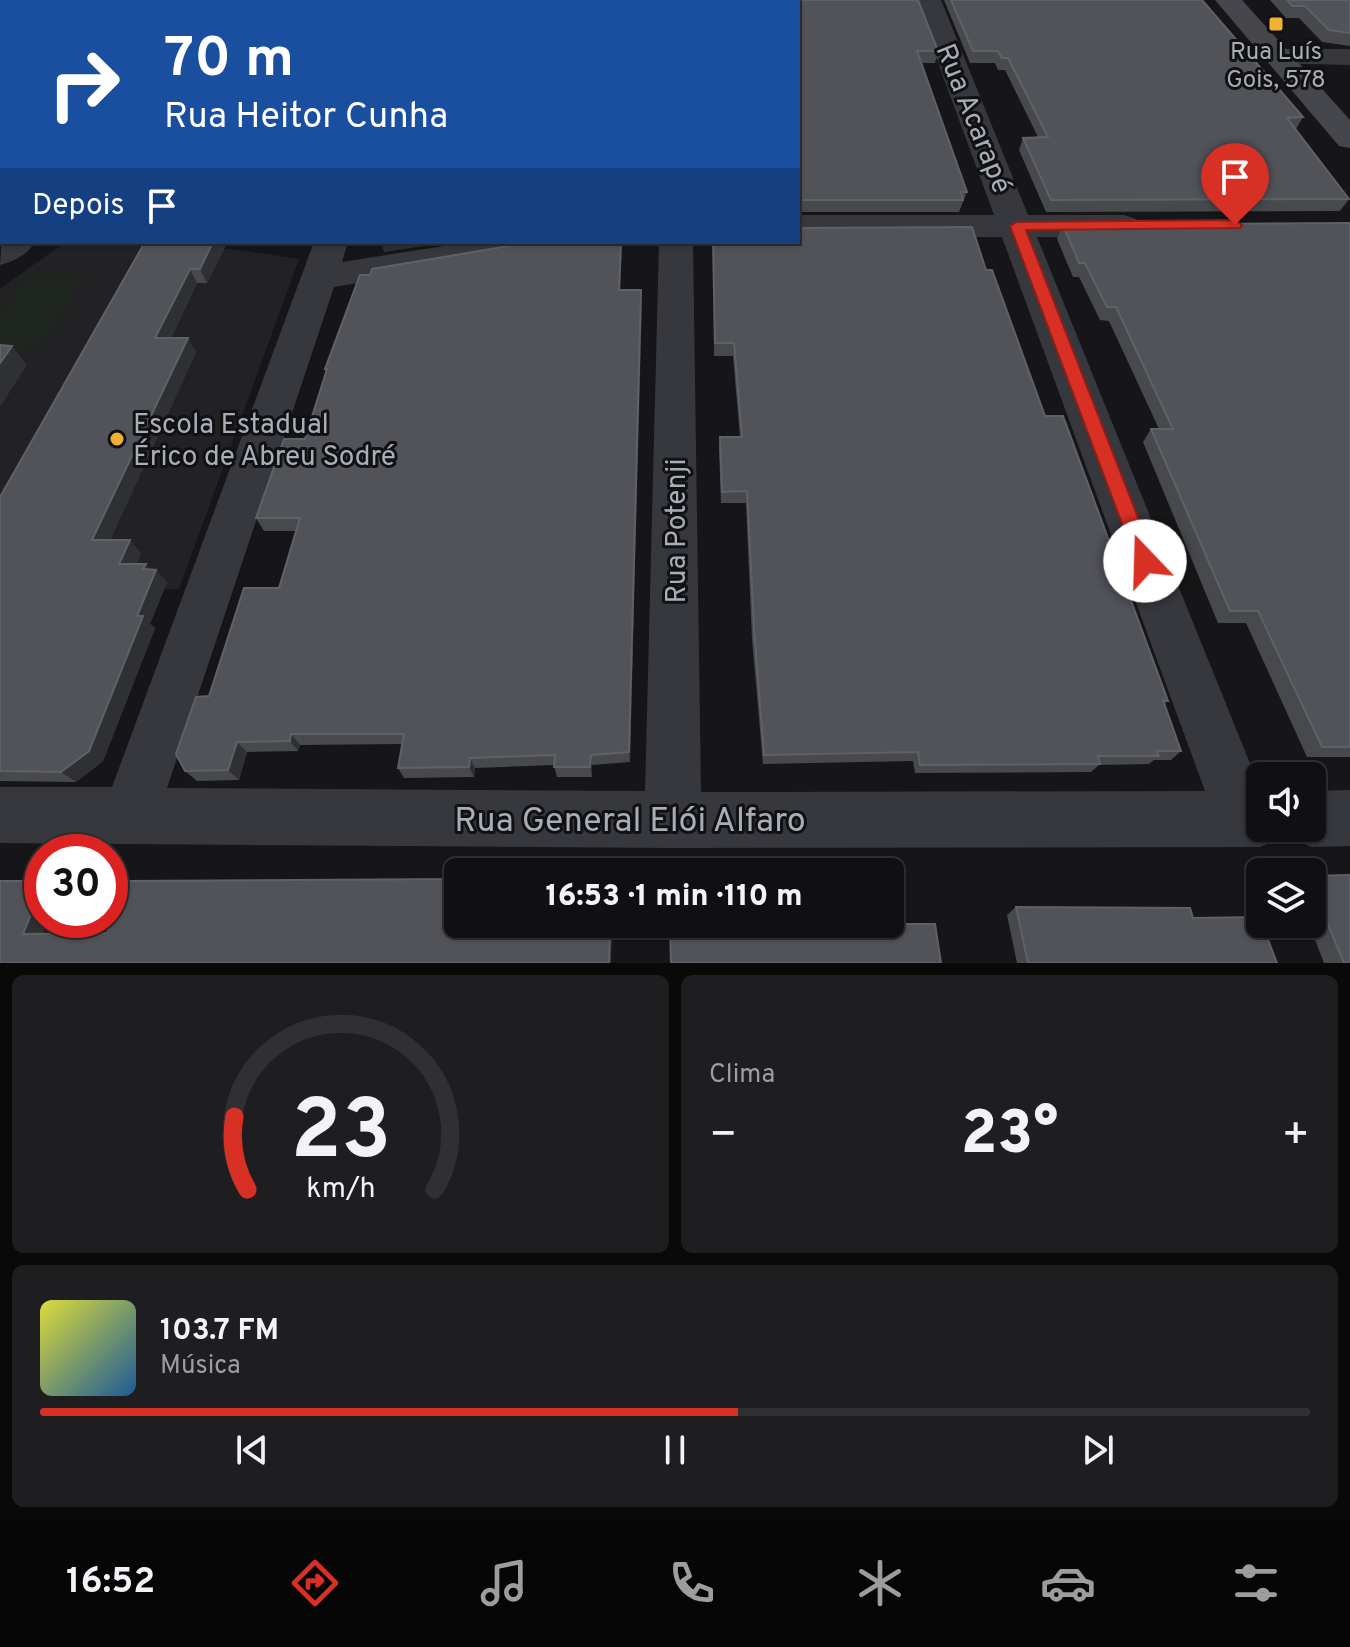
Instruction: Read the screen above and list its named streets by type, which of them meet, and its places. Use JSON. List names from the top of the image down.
{
  "streets": {
    "street": ["Rua Acarapé", "Rua Potenji", "Rua General Elói Alfaro"]
  },
  "crossings": [
    ["Rua Potenji", "Rua General Elói Alfaro"]
  ],
  "places": {
    "transit": ["Rua Luís Gois, 578"],
    "other": ["Escola Estadual Érico de Abreu Sodré"]
  },
  "page": {
    "turn": ["70 m", "Rua Heitor Cunha"],
    "then": "Depois",
    "limit": "30",
    "trip": "16:53 · 1 min · 110 m",
    "tile": "Clima",
    "heat": ["−", "23°", "+"],
    "song": ["103.7 FM", "Música"],
    "tabs": "16:52",
    "gauge": ["23", "km/h"]
  }
}
